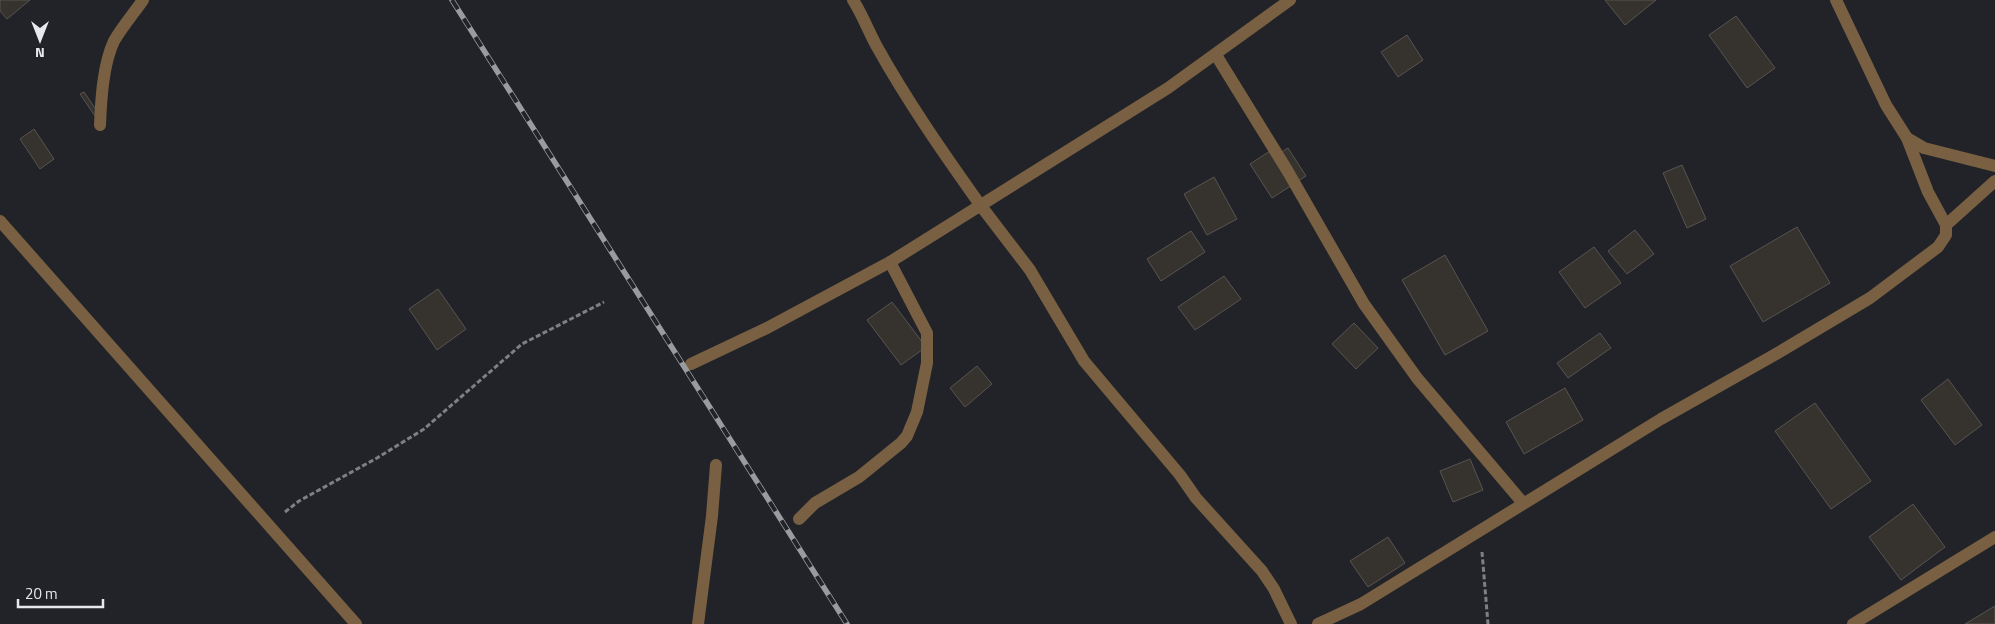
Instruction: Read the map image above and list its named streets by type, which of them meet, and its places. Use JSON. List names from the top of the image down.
{
  "scale_bar": "20 m",
  "north": "bottom"
}
